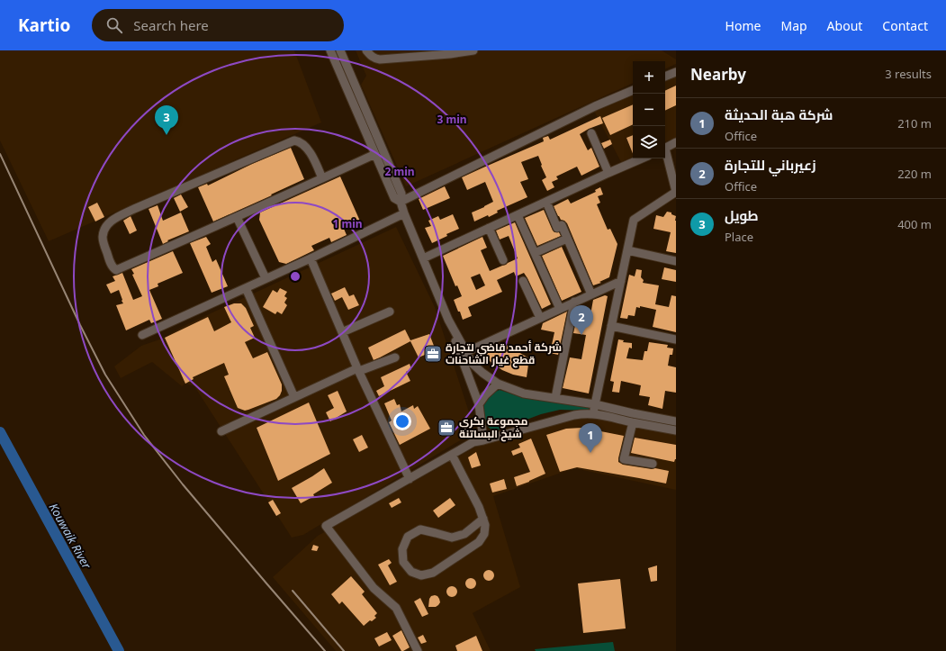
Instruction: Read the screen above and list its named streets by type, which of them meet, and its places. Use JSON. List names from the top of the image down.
{
  "water": ["Kouwaik River"],
  "places": {
    "office": ["شركة أحمد قاضي لتجارة قطع غيار الشاحنات", "مجموعة بكري شيخ البساتنة"]
  },
  "page": {
    "header": "Kartio",
    "search": "Search here",
    "nav": [
      "Home",
      "Map",
      "About",
      "Contact"
    ],
    "heading": ["Nearby", "3 results"],
    "map_buttons": ["+", "−"],
    "list": [
      {
        "mark": "1",
        "name": "شركة هبة الحديثة",
        "note": "Office",
        "value": "210 m"
      },
      {
        "mark": "2",
        "name": "زعيرباني للتجارة",
        "note": "Office",
        "value": "220 m"
      },
      {
        "mark": "3",
        "name": "طويل",
        "note": "Place",
        "value": "400 m"
      }
    ],
    "pins": ["3", "2", "1"]
  },
  "rings": ["3 min", "2 min", "1 min"]
}
